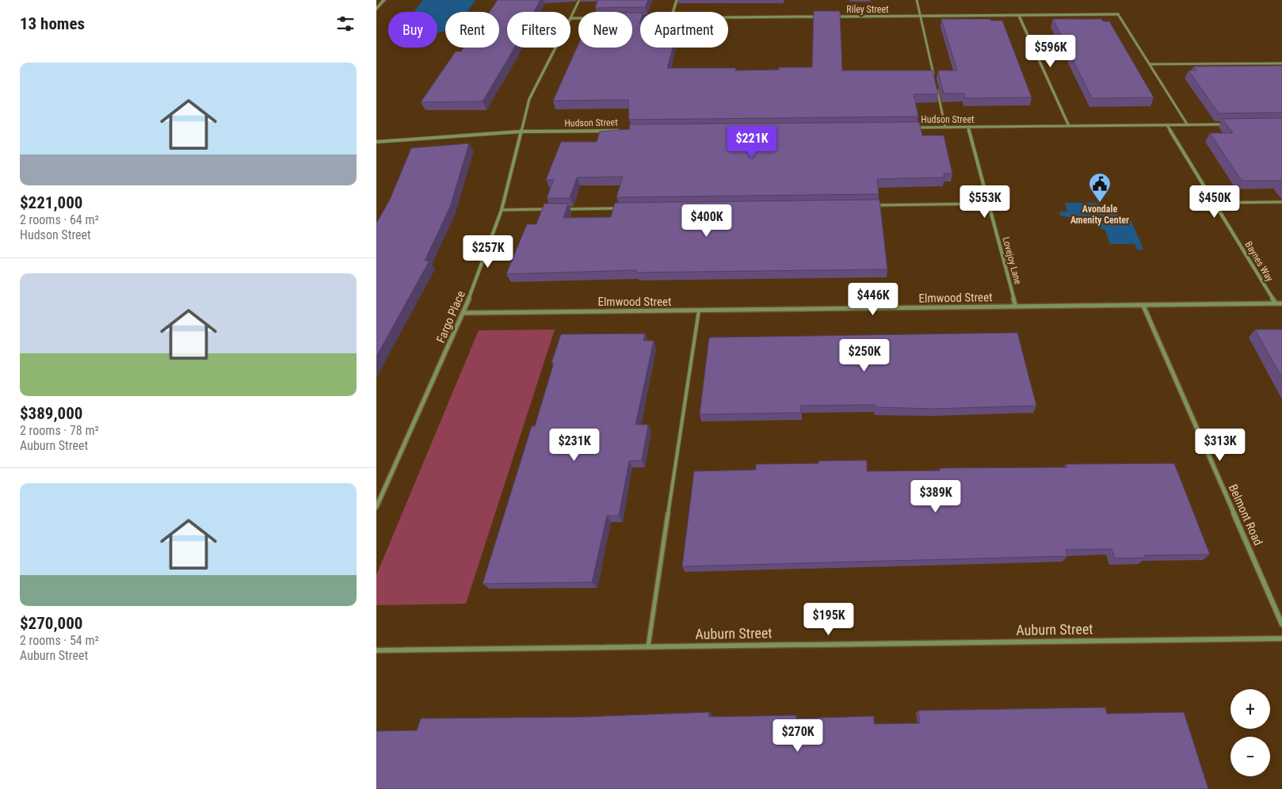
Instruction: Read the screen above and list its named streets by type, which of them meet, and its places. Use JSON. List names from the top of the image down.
{
  "streets": {
    "street": [
      "Riley Street",
      "Hudson Street",
      "Lovejoy Lane",
      "Baynes Way",
      "Elmwood Street",
      "Fargo Place",
      "Belmont Road",
      "Auburn Street"
    ]
  },
  "crossings": [
    ["Hudson Street", "Lovejoy Lane"],
    ["Hudson Street", "Baynes Way"],
    ["Hudson Street", "Fargo Place"],
    ["Lovejoy Lane", "Elmwood Street"],
    ["Baynes Way", "Elmwood Street"],
    ["Elmwood Street", "Fargo Place"],
    ["Elmwood Street", "Belmont Road"]
  ],
  "places": {
    "public building": ["Avondale Amenity Center"]
  },
  "page": {
    "heading": "13 homes",
    "chip": [
      "Buy",
      "Rent",
      "Filters",
      "New",
      "Apartment"
    ],
    "price": [
      "$596K",
      "$221K",
      "$553K",
      "$450K",
      "$400K",
      "$257K",
      "$446K",
      "$250K",
      "$231K",
      "$313K",
      "$389K",
      "$195K",
      "$270K"
    ],
    "list": [
      {
        "name": "$221,000",
        "note": "2 rooms · 64 m² · Hudson Street"
      },
      {
        "name": "$389,000",
        "note": "2 rooms · 78 m² · Auburn Street"
      },
      {
        "name": "$270,000",
        "note": "2 rooms · 54 m² · Auburn Street"
      }
    ],
    "map_buttons": ["+", "−"]
  }
}
